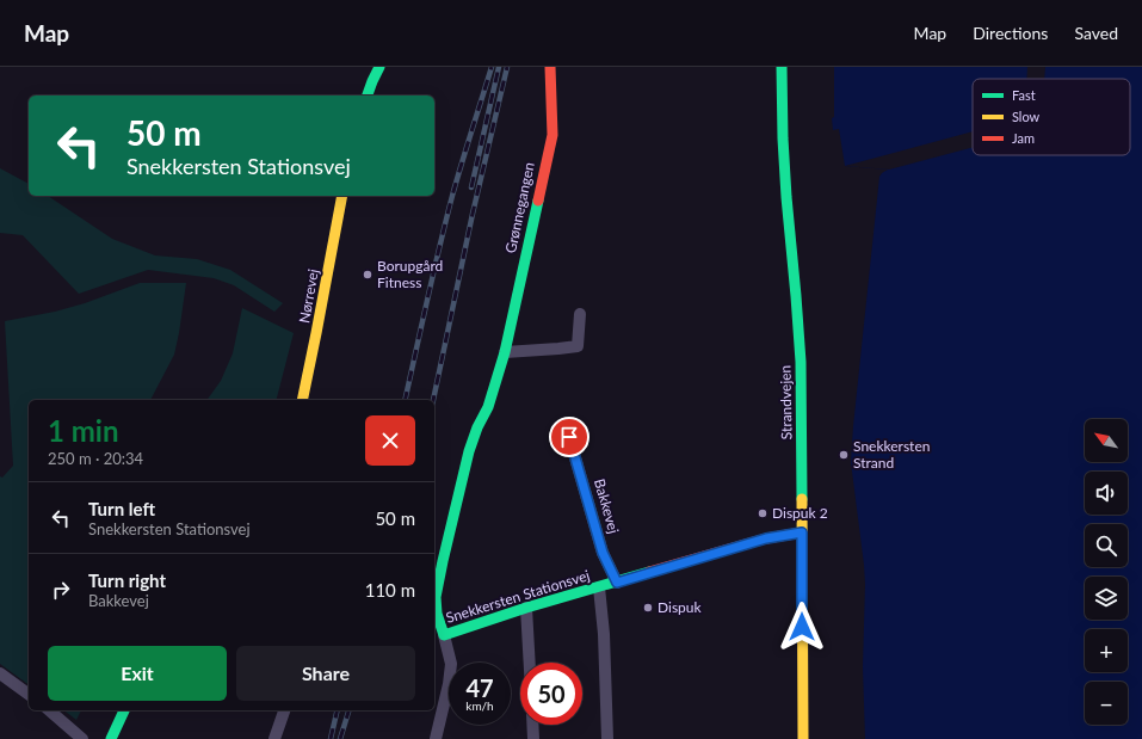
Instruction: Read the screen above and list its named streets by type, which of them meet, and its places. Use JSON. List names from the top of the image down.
{
  "streets": {
    "street": [
      "Grønnegangen",
      "Nørrevej",
      "Strandvejen",
      "Bakkevej",
      "Snekkersten Stationsvej"
    ]
  },
  "crossings": [
    ["Grønnegangen", "Snekkersten Stationsvej"],
    ["Strandvejen", "Snekkersten Stationsvej"],
    ["Bakkevej", "Snekkersten Stationsvej"]
  ],
  "places": [
    "Borupgård Fitness",
    "Snekkersten Strand",
    "Dispuk 2",
    "Dispuk"
  ],
  "legend": ["Fast", "Slow", "Jam"],
  "north": "top left",
  "page": {
    "header": "Map",
    "nav": ["Map", "Directions", "Saved"],
    "turn": ["50 m", "Snekkersten Stationsvej"],
    "heading": ["1 min", "250 m · 20:34"],
    "map_buttons": ["+", "−"],
    "list": [
      {
        "name": "Turn left",
        "note": "Snekkersten Stationsvej",
        "value": "50 m"
      },
      {
        "name": "Turn right",
        "note": "Bakkevej",
        "value": "110 m"
      }
    ],
    "buttons": ["Exit", "Share"],
    "speed": "47 km/h",
    "limit": "50"
  }
}
